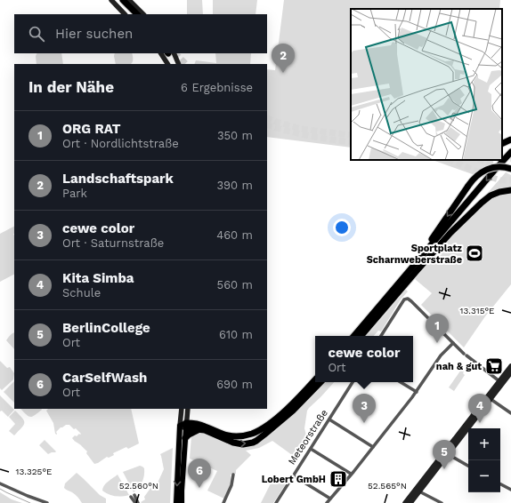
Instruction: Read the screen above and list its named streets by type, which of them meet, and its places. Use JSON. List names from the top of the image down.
{
  "streets": {
    "street": ["Meteorstraße"]
  },
  "places": {
    "sports": ["Sportplatz Scharnweberstraße"],
    "supermarket": ["nah & gut"],
    "building": ["Lobert GmbH"]
  },
  "page": {
    "search": "Hier suchen",
    "pins": [
      "2",
      "1",
      "3",
      "4",
      "5",
      "6"
    ],
    "heading": ["In der Nähe", "6 Ergebnisse"],
    "list": [
      {
        "mark": "1",
        "name": "ORG RAT",
        "note": "Ort · Nordlichtstraße",
        "value": "350 m"
      },
      {
        "mark": "2",
        "name": "Landschaftspark",
        "note": "Park",
        "value": "390 m"
      },
      {
        "mark": "3",
        "name": "cewe color",
        "note": "Ort · Saturnstraße",
        "value": "460 m"
      },
      {
        "mark": "4",
        "name": "Kita Simba",
        "note": "Schule",
        "value": "560 m"
      },
      {
        "mark": "5",
        "name": "BerlinCollege",
        "note": "Ort",
        "value": "610 m"
      },
      {
        "mark": "6",
        "name": "CarSelfWash",
        "note": "Ort",
        "value": "690 m"
      }
    ],
    "popup": ["cewe color", "Ort"],
    "map_buttons": ["+", "−"]
  },
  "coordinates": [
    "13.315°E",
    "13.325°E",
    "52.560°N",
    "52.565°N"
  ]
}
